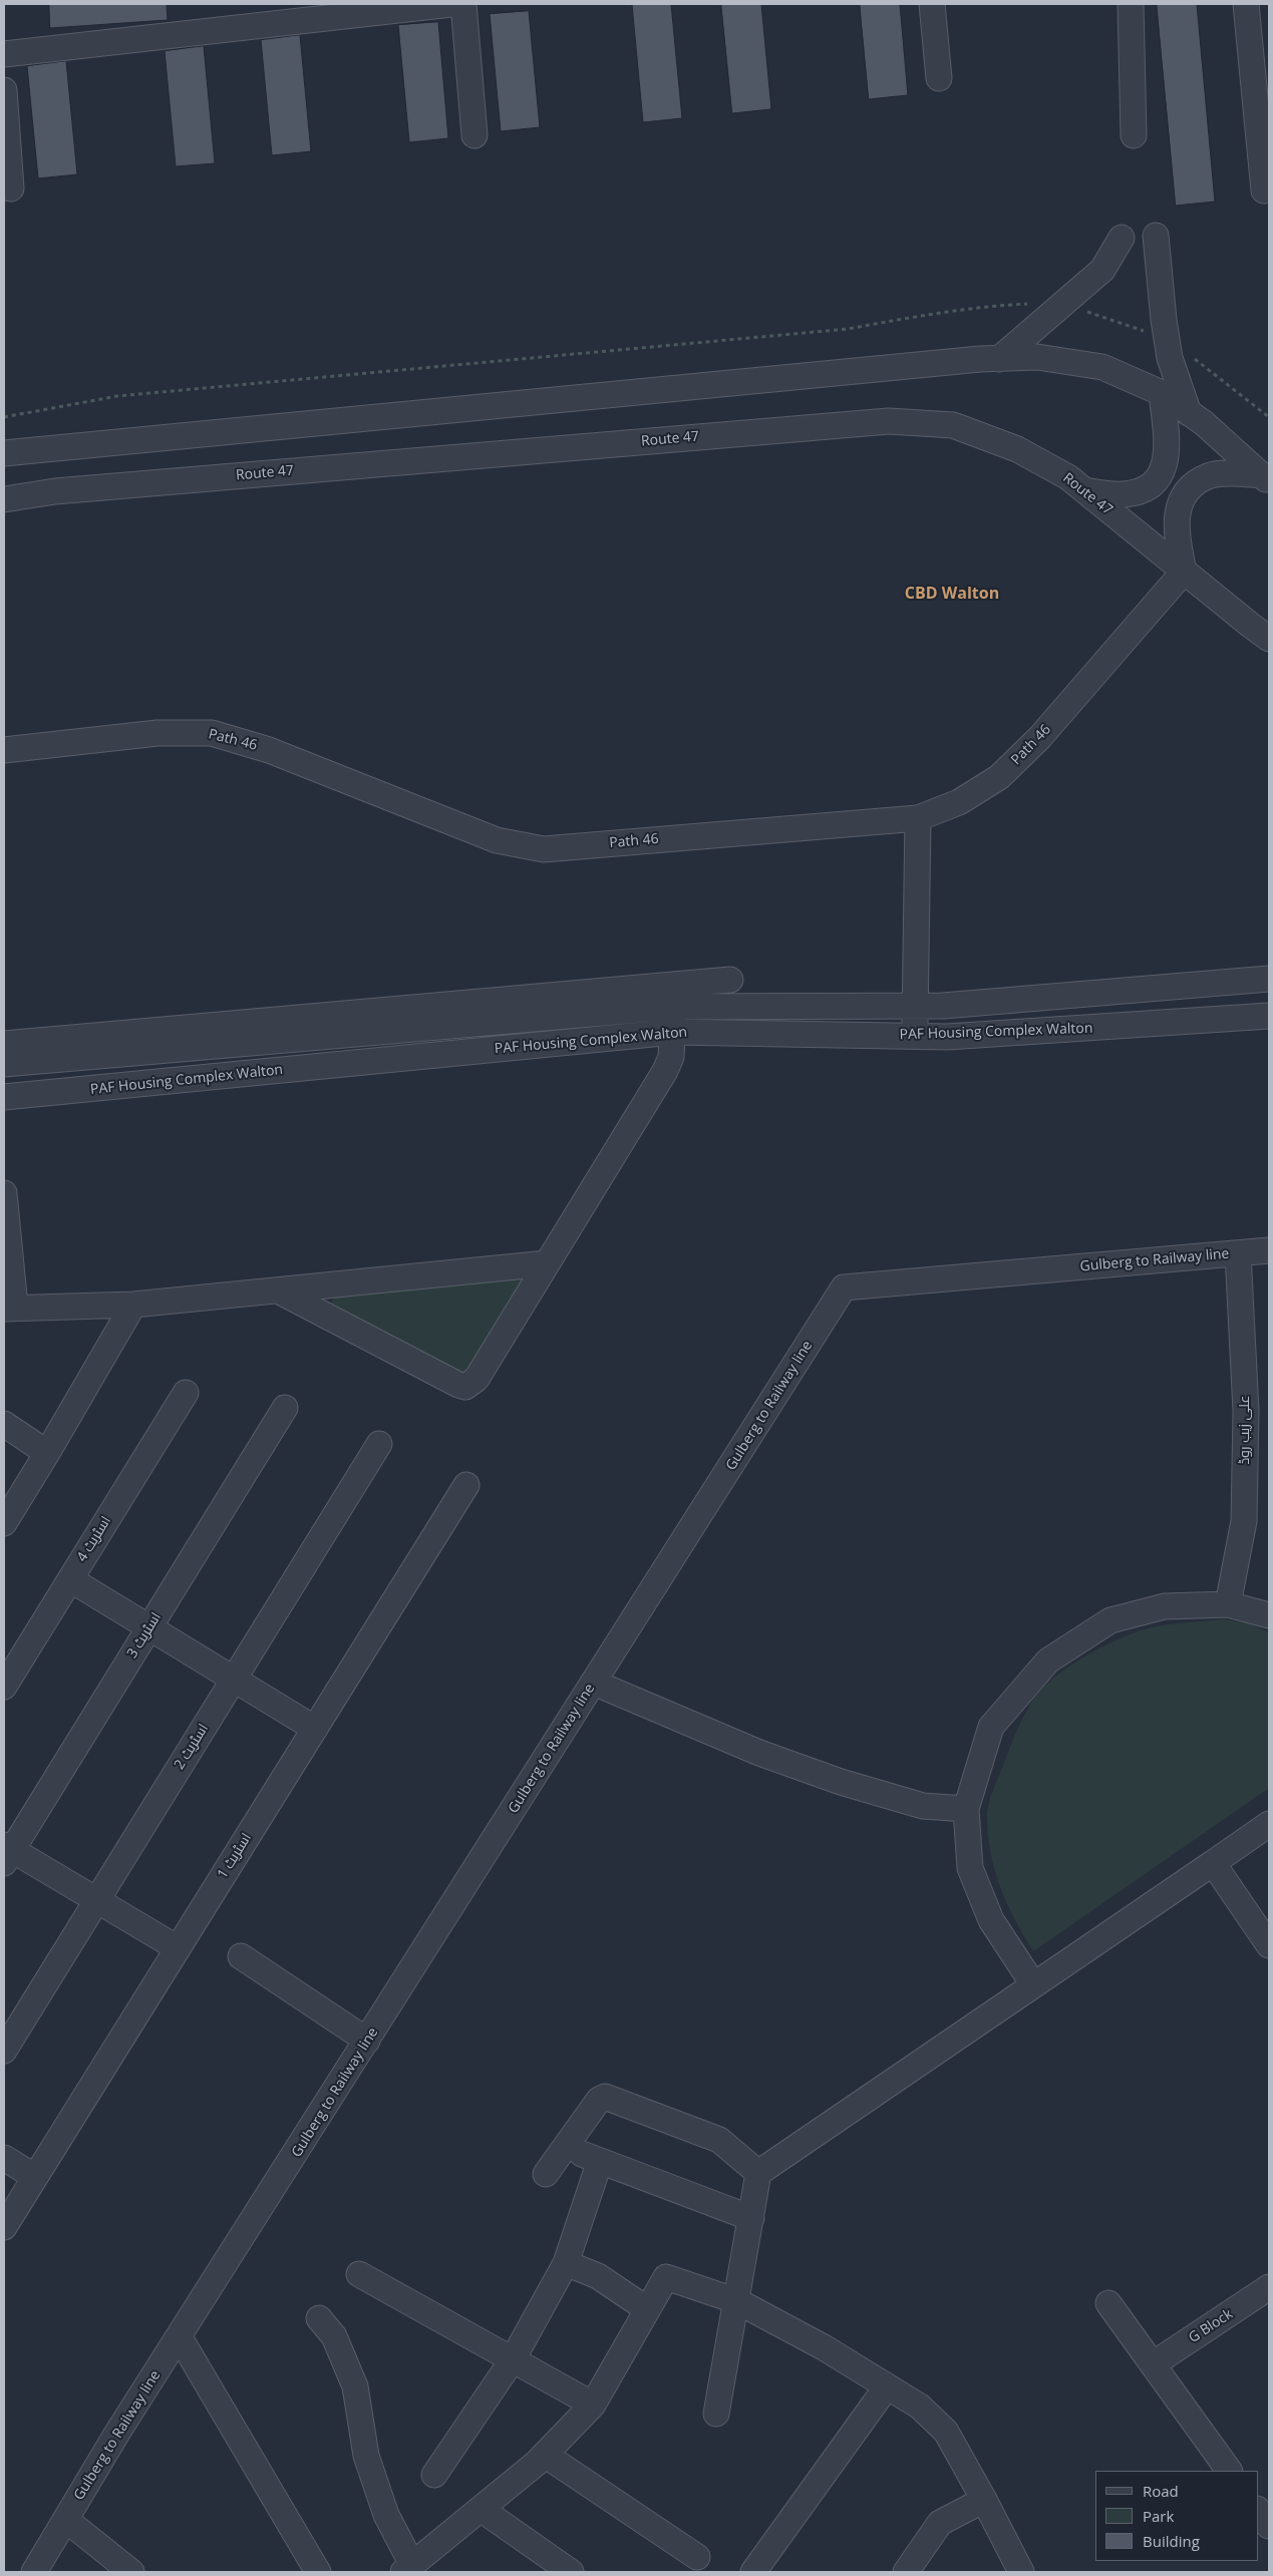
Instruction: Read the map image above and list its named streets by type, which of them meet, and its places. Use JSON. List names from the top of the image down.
{
  "streets": {
    "street": [
      "Route 47",
      "Path 46",
      "PAF Housing Complex Walton",
      "Gulberg to Railway line",
      "علی زیب روڈ",
      "اسٹریٹ 4",
      "اسٹریٹ 3",
      "اسٹریٹ 2",
      "اسٹریٹ 1",
      "G Block"
    ]
  },
  "crossings": [
    ["Route 47", "Path 46"],
    ["Gulberg to Railway line", "علی زیب روڈ"]
  ],
  "districts": ["CBD Walton"],
  "legend": ["Road", "Park", "Building"]
}
